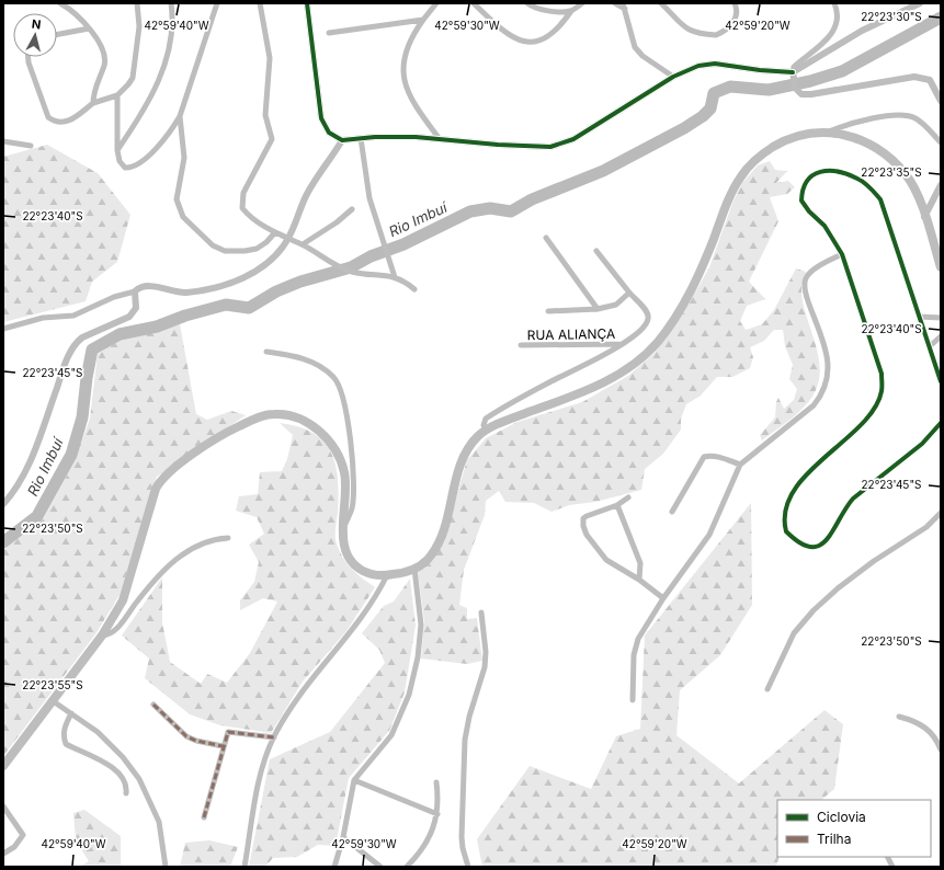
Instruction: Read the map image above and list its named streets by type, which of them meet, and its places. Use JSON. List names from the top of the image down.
{
  "streets": {
    "street": ["RUA ALIANÇA"]
  },
  "water": ["Rio Imbuí"],
  "legend": ["Ciclovia", "Trilha"],
  "north": "top",
  "coordinates": [
    "22°23'30\"S",
    "42°59'40\"W",
    "42°59'30\"W",
    "42°59'20\"W",
    "22°23'35\"S",
    "22°23'40\"S",
    "22°23'45\"S",
    "22°23'50\"S",
    "22°23'55\"S"
  ]
}
